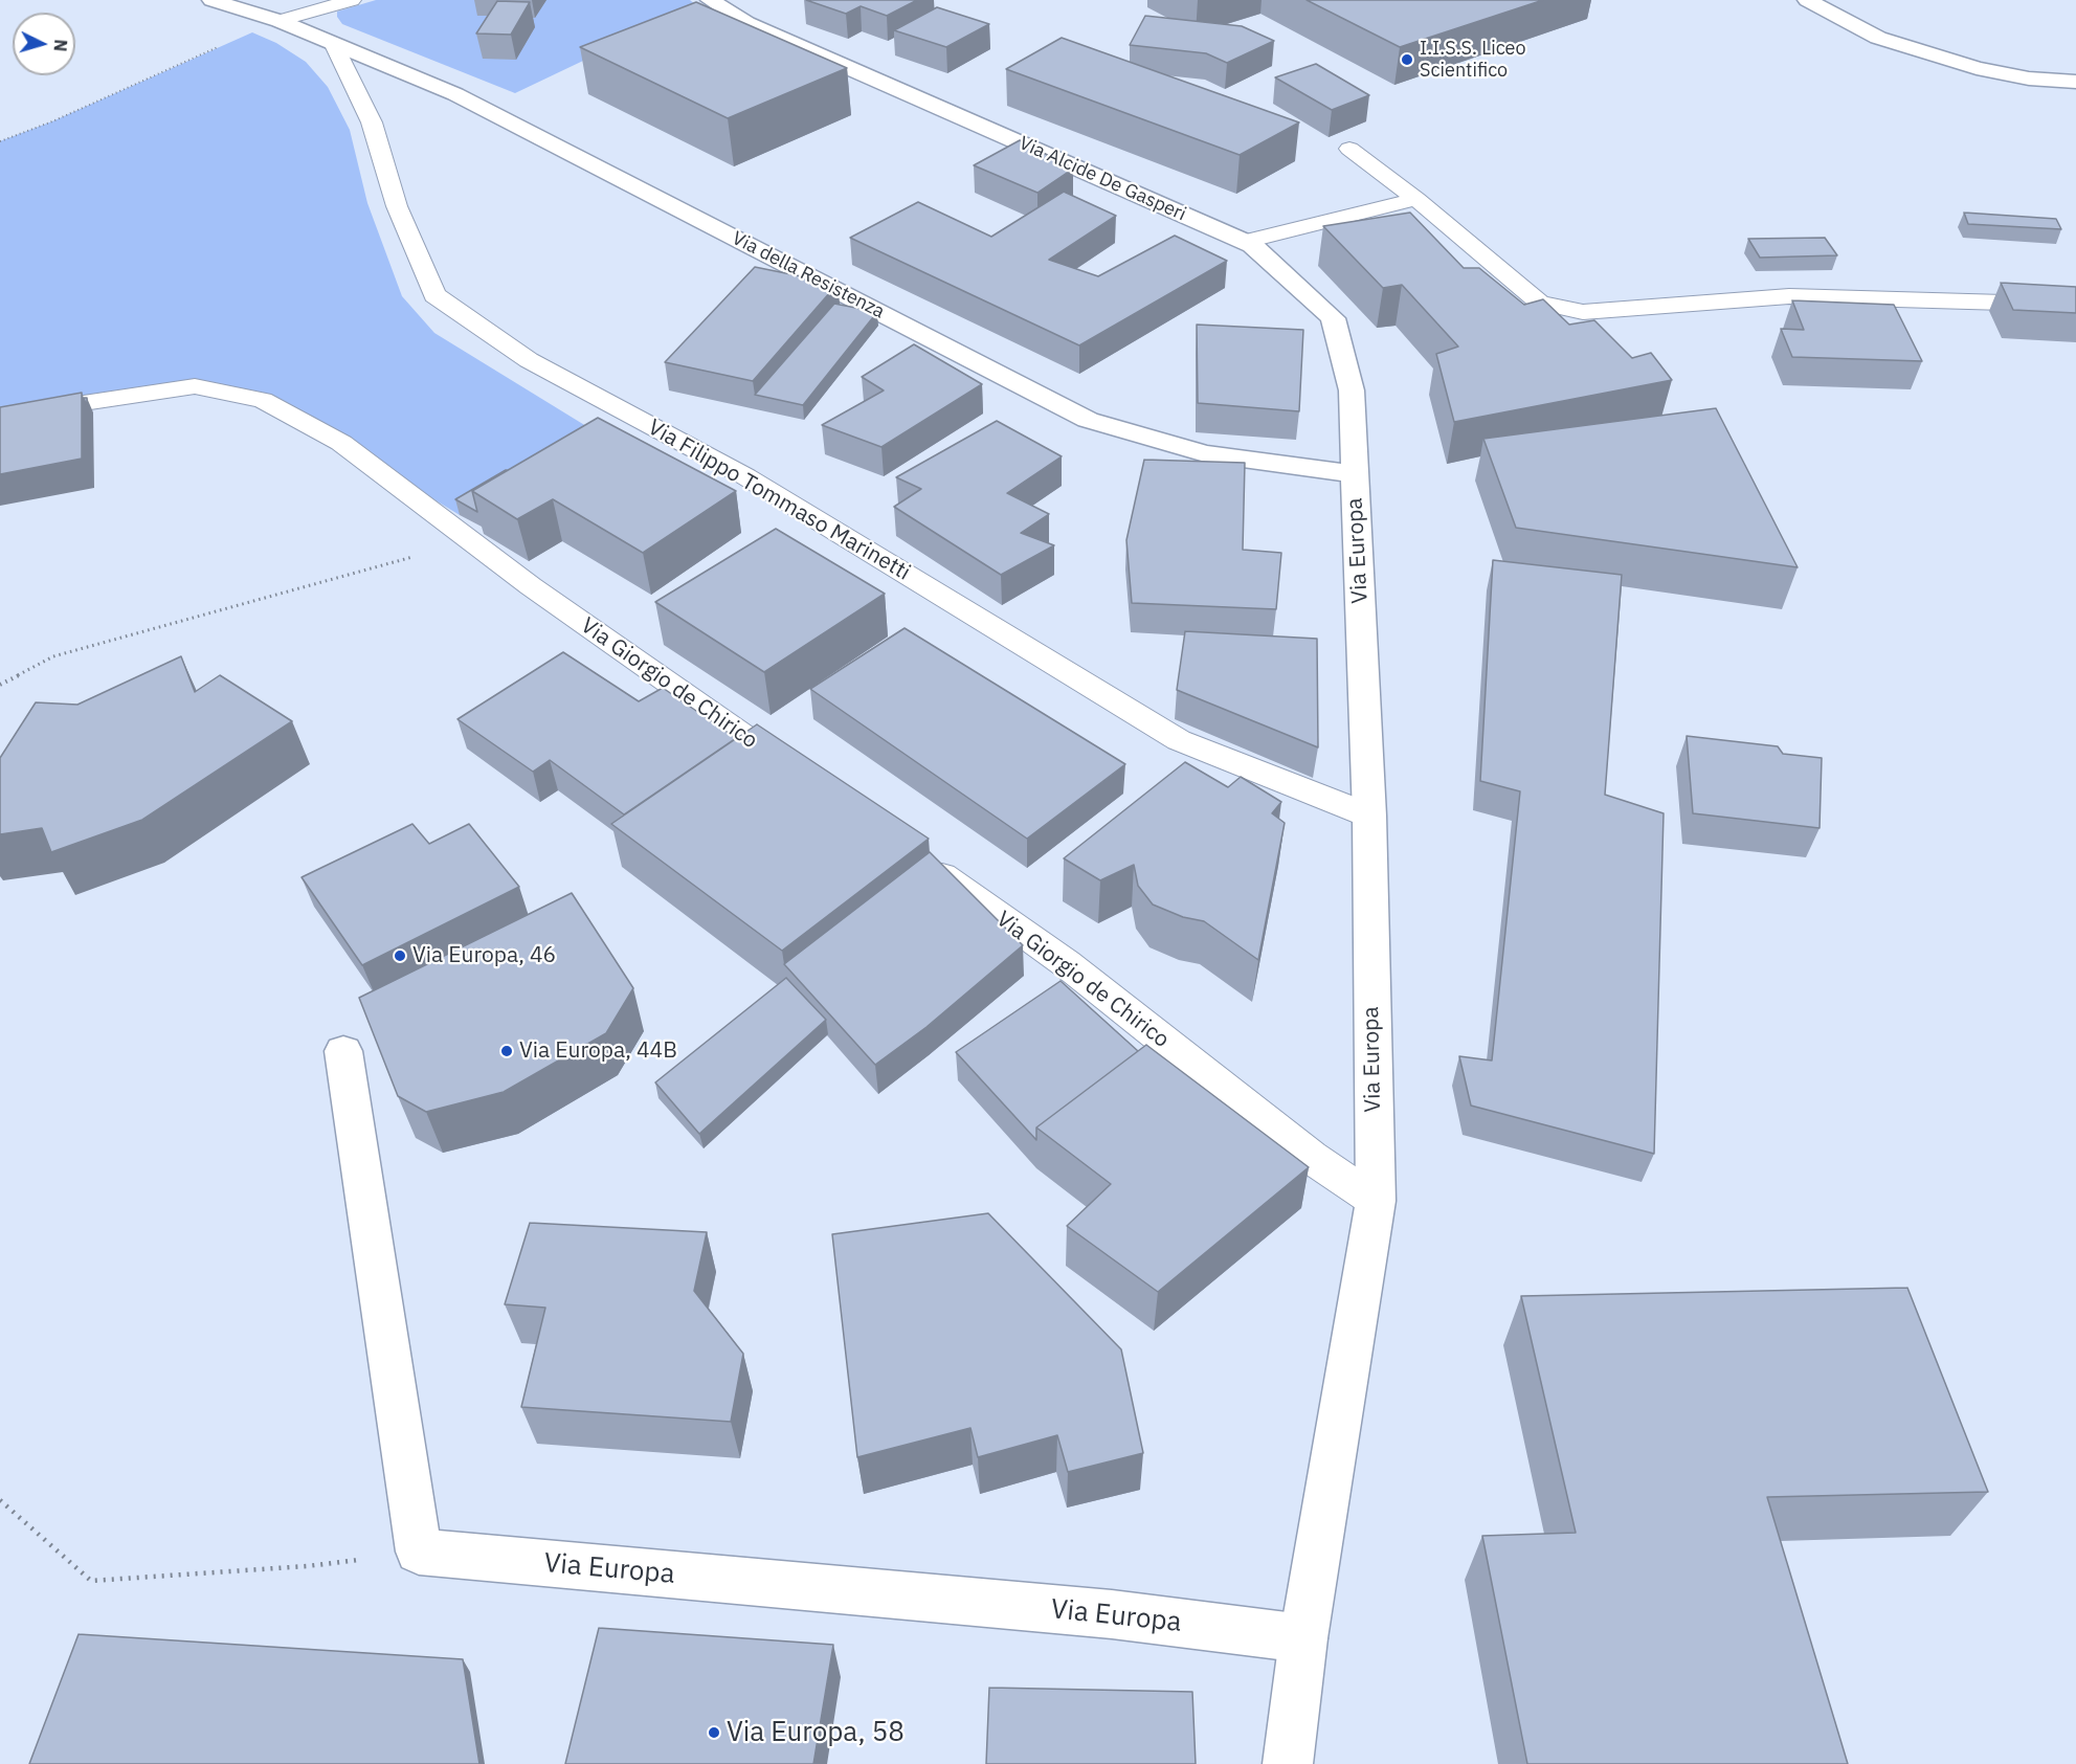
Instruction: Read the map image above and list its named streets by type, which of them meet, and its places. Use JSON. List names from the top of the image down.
{
  "streets": {
    "street": ["Via Alcide De Gasperi", "Via della Resistenza", "Via Europa"],
    "lane": ["Via Filippo Tommaso Marinetti", "Via Giorgio de Chirico"]
  },
  "crossings": [
    ["Via Alcide De Gasperi", "Via della Resistenza"],
    ["Via Alcide De Gasperi", "Via Europa"],
    ["Via della Resistenza", "Via Filippo Tommaso Marinetti"],
    ["Via della Resistenza", "Via Europa"],
    ["Via Filippo Tommaso Marinetti", "Via Europa"],
    ["Via Europa", "Via Giorgio de Chirico"]
  ],
  "places": [
    "I.I.S.S. Liceo Scientifico",
    "Via Europa, 46",
    "Via Europa, 44B",
    "Via Europa, 58"
  ],
  "north": "right"
}
